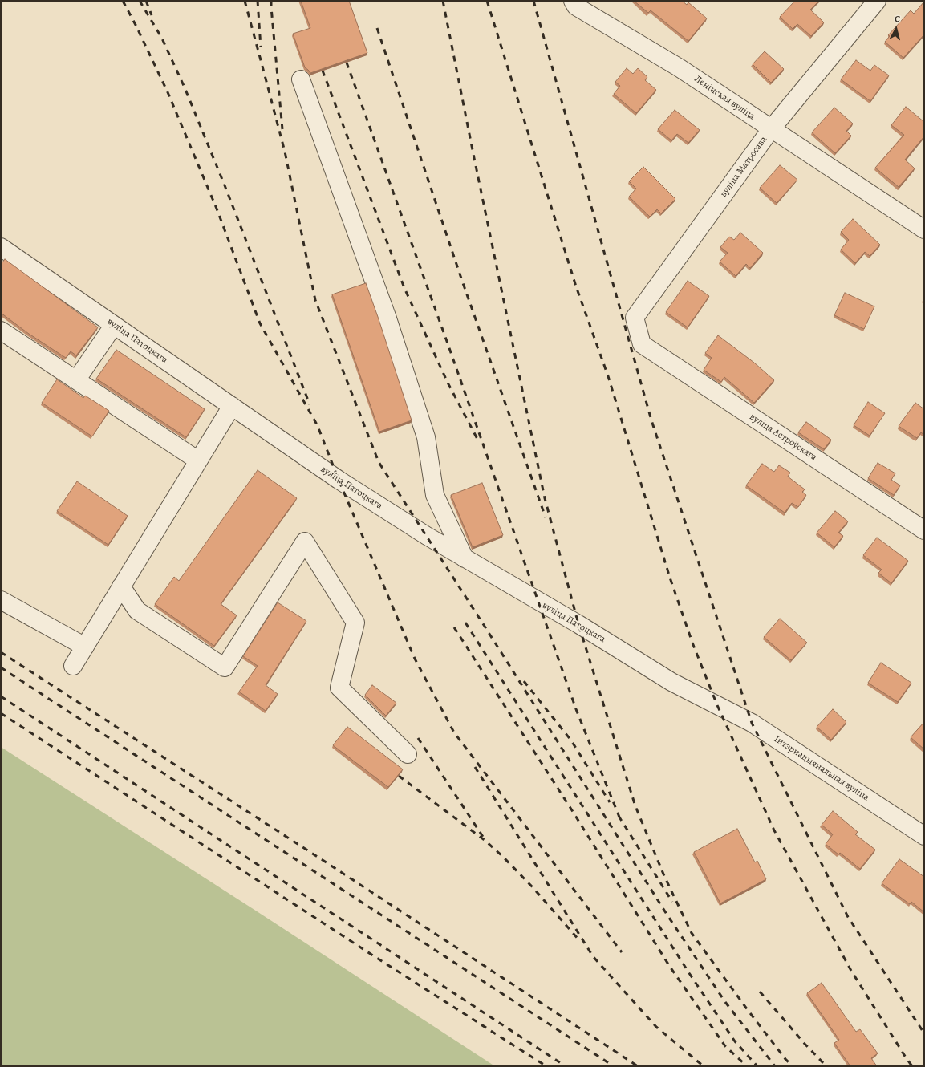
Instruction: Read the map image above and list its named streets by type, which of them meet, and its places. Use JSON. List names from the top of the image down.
{
  "streets": {
    "street": [
      "Ленінская вуліца",
      "вуліца Матросава",
      "вуліца Патоцкага",
      "вуліца Астроўскага",
      "Інтэрнацыянальная вуліца"
    ]
  },
  "crossings": [
    ["Ленінская вуліца", "вуліца Матросава"],
    ["вуліца Матросава", "вуліца Астроўскага"],
    ["вуліца Патоцкага", "Інтэрнацыянальная вуліца"]
  ],
  "north": "top"
}
